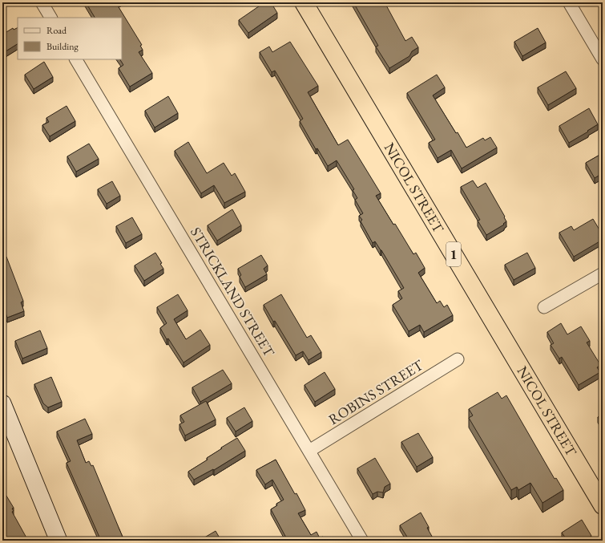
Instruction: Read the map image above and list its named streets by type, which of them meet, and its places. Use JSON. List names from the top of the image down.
{
  "streets": {
    "highway": ["NICOL STREET", "1"],
    "street": ["STRICKLAND STREET", "ROBINS STREET"]
  },
  "crossings": [
    ["STRICKLAND STREET", "ROBINS STREET"]
  ],
  "legend": ["Road", "Building"]
}
